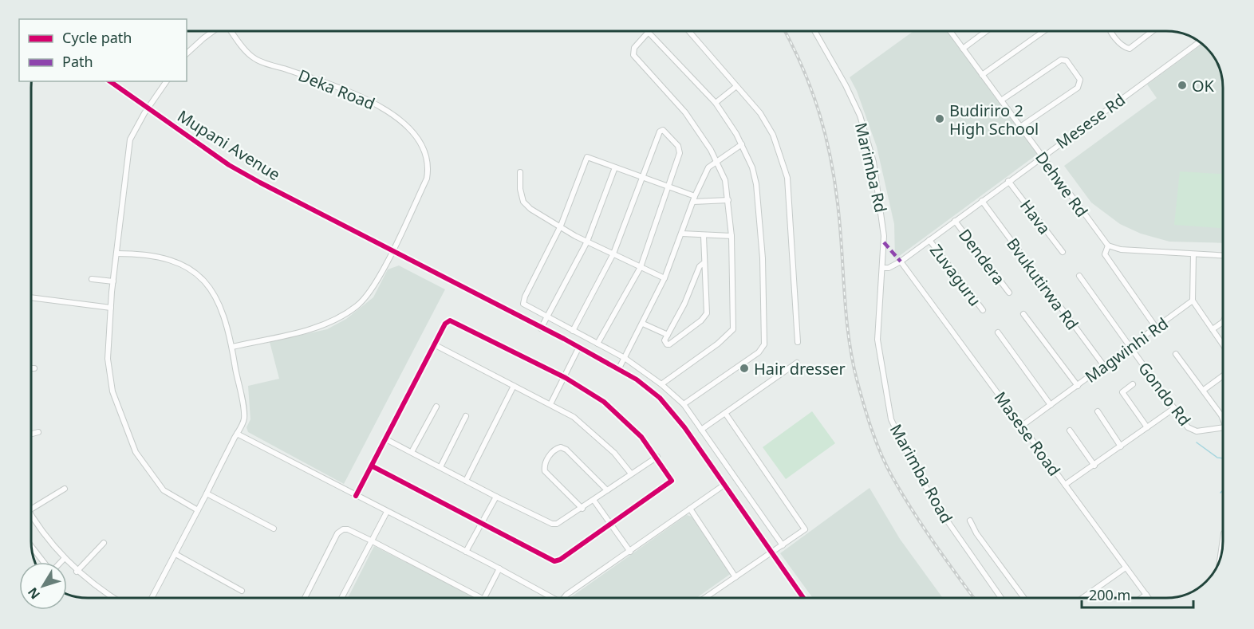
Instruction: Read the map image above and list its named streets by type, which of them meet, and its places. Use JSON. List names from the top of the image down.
{
  "streets": {
    "street": [
      "Deka Road",
      "Mesese Rd",
      "Mupani Avenue",
      "Marimba Rd",
      "Dehwe Rd",
      "Hava",
      "Dendera",
      "Zuvaguru",
      "Bvukutirwa Rd",
      "Magwinhi Rd",
      "Gondo Rd",
      "Masese Road",
      "Marimba Road"
    ]
  },
  "crossings": [
    ["Deka Road", "Mupani Avenue"],
    ["Mesese Rd", "Marimba Rd"],
    ["Mesese Rd", "Dehwe Rd"],
    ["Mesese Rd", "Hava"],
    ["Mesese Rd", "Dendera"],
    ["Mesese Rd", "Zuvaguru"],
    ["Mesese Rd", "Bvukutirwa Rd"],
    ["Mesese Rd", "Masese Road"],
    ["Mesese Rd", "Marimba Road"],
    ["Marimba Rd", "Marimba Road"],
    ["Bvukutirwa Rd", "Magwinhi Rd"],
    ["Magwinhi Rd", "Gondo Rd"],
    ["Magwinhi Rd", "Masese Road"]
  ],
  "places": ["OK", "Budiriro 2 High School", "Hair dresser"],
  "legend": ["Cycle path", "Path"],
  "scale_bar": "200 m",
  "north": "bottom left"
}
